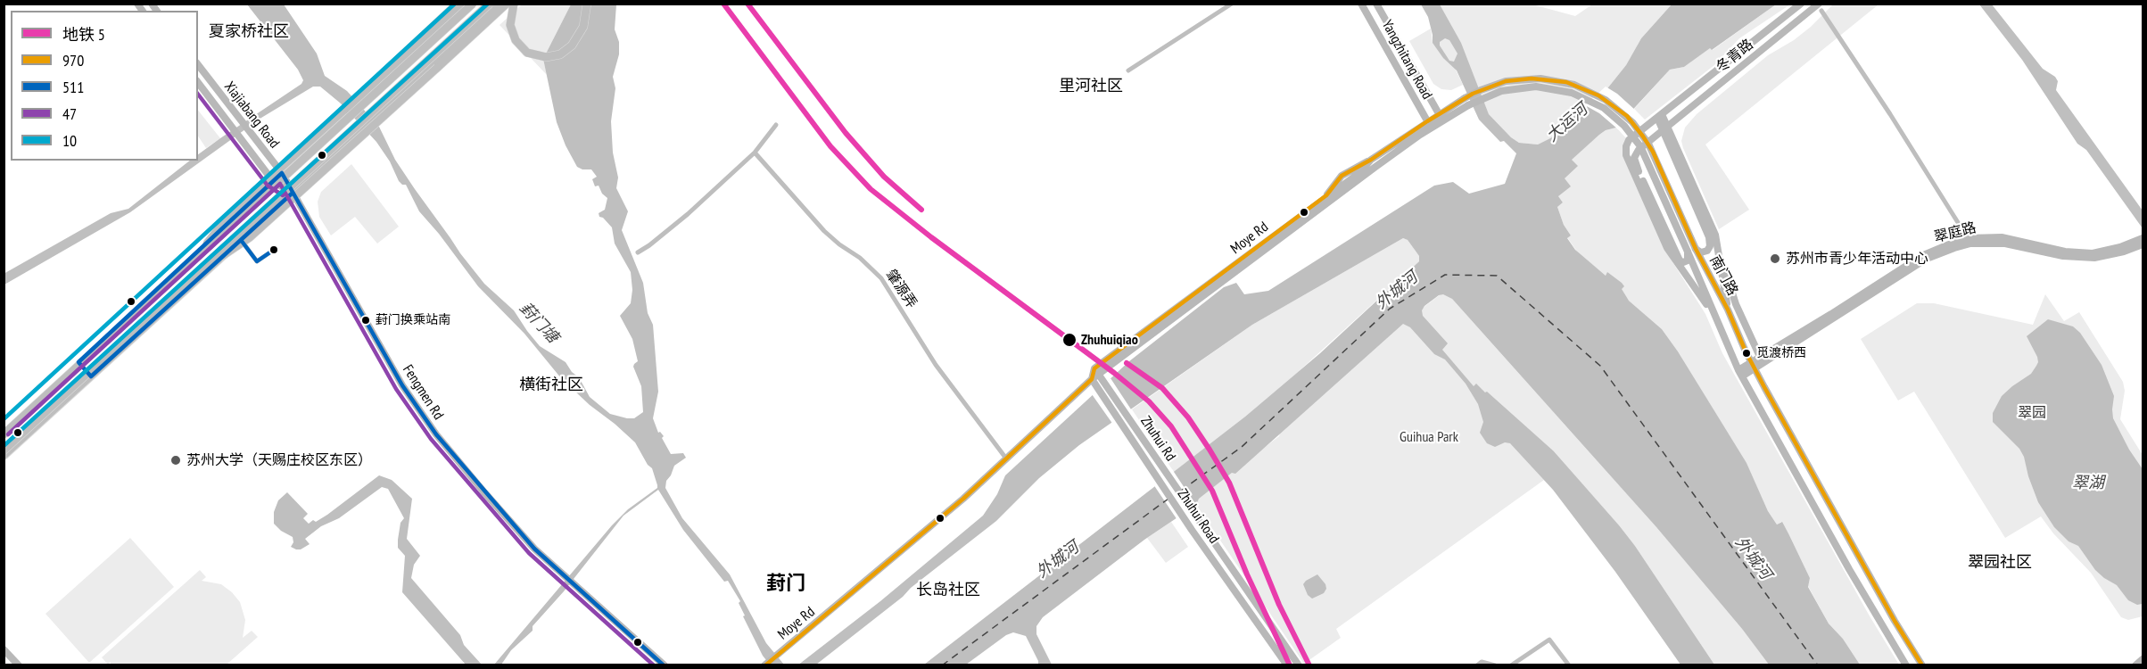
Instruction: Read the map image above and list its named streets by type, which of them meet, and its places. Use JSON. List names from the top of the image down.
{
  "streets": {
    "main road": [
      "冬青路",
      "Yangzhitang Road",
      "Xiajiabang Road",
      "翠庭路",
      "Moye Rd",
      "南门路",
      "Fengmen Rd",
      "Zhuhui Rd",
      "Zhuhui Road"
    ],
    "street": ["肇源弄"]
  },
  "crossings": [
    ["冬青路", "南门路"],
    ["Yangzhitang Road", "Moye Rd"],
    ["Yangzhitang Road", "南门路"],
    ["Xiajiabang Road", "Fengmen Rd"],
    ["翠庭路", "南门路"],
    ["Moye Rd", "南门路"],
    ["Moye Rd", "肇源弄"],
    ["Moye Rd", "Zhuhui Rd"],
    ["Moye Rd", "Zhuhui Road"],
    ["Zhuhui Rd", "Zhuhui Road"]
  ],
  "districts": [
    "夏家桥社区",
    "里河社区",
    "横街社区",
    "翠园社区",
    "葑门",
    "长岛社区"
  ],
  "water": [
    "大运河",
    "外城河",
    "葑门塘",
    "翠湖"
  ],
  "parks": ["翠园", "Guihua Park"],
  "places": [
    "苏州市青少年活动中心",
    "葑门换乘站南",
    "Zhuhuiqiao",
    "觅渡桥西",
    "苏州大学（天赐庄校区东区）"
  ],
  "lines": [
    "metro line 5",
    "transit line 10",
    "transit line 970",
    "transit line 47",
    "transit line 511"
  ],
  "legend": [
    "地铁 5",
    "970",
    "511",
    "47",
    "10"
  ]
}
